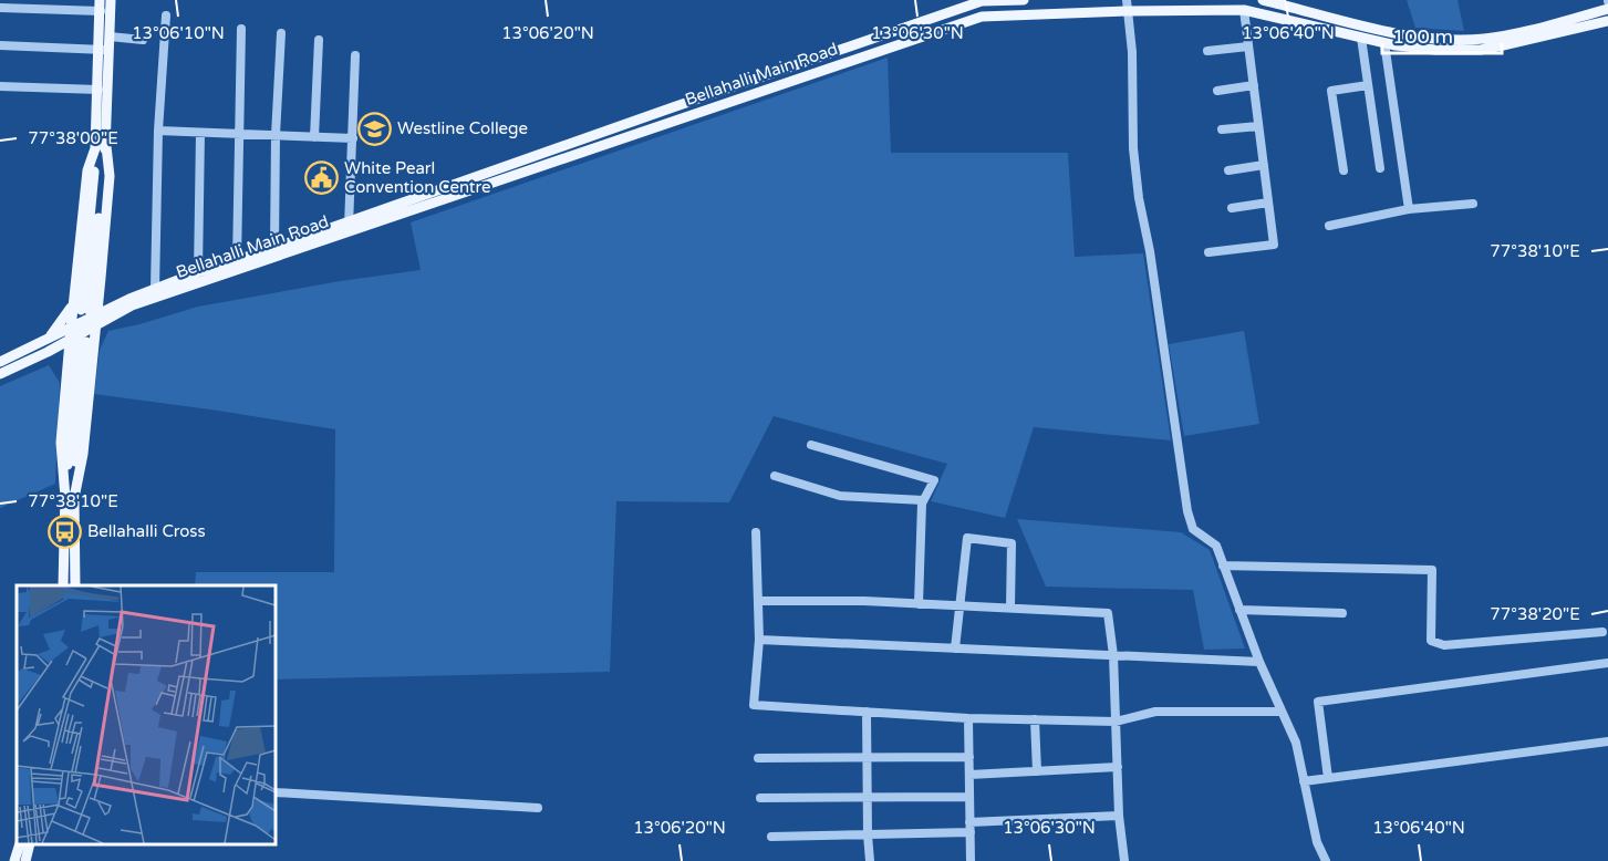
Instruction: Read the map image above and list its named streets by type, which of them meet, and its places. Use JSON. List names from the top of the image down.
{
  "streets": {
    "main road": ["Bellahalli Main Road"]
  },
  "places": {
    "school or university": ["Westline College"],
    "public building": ["White Pearl Convention Centre"],
    "bus stop": ["Bellahalli Cross"]
  },
  "scale_bar": "100 m",
  "coordinates": [
    "13°06'10\"N",
    "13°06'20\"N",
    "13°06'30\"N",
    "13°06'40\"N",
    "77°38'00\"E",
    "77°38'10\"E",
    "77°38'20\"E"
  ]
}
